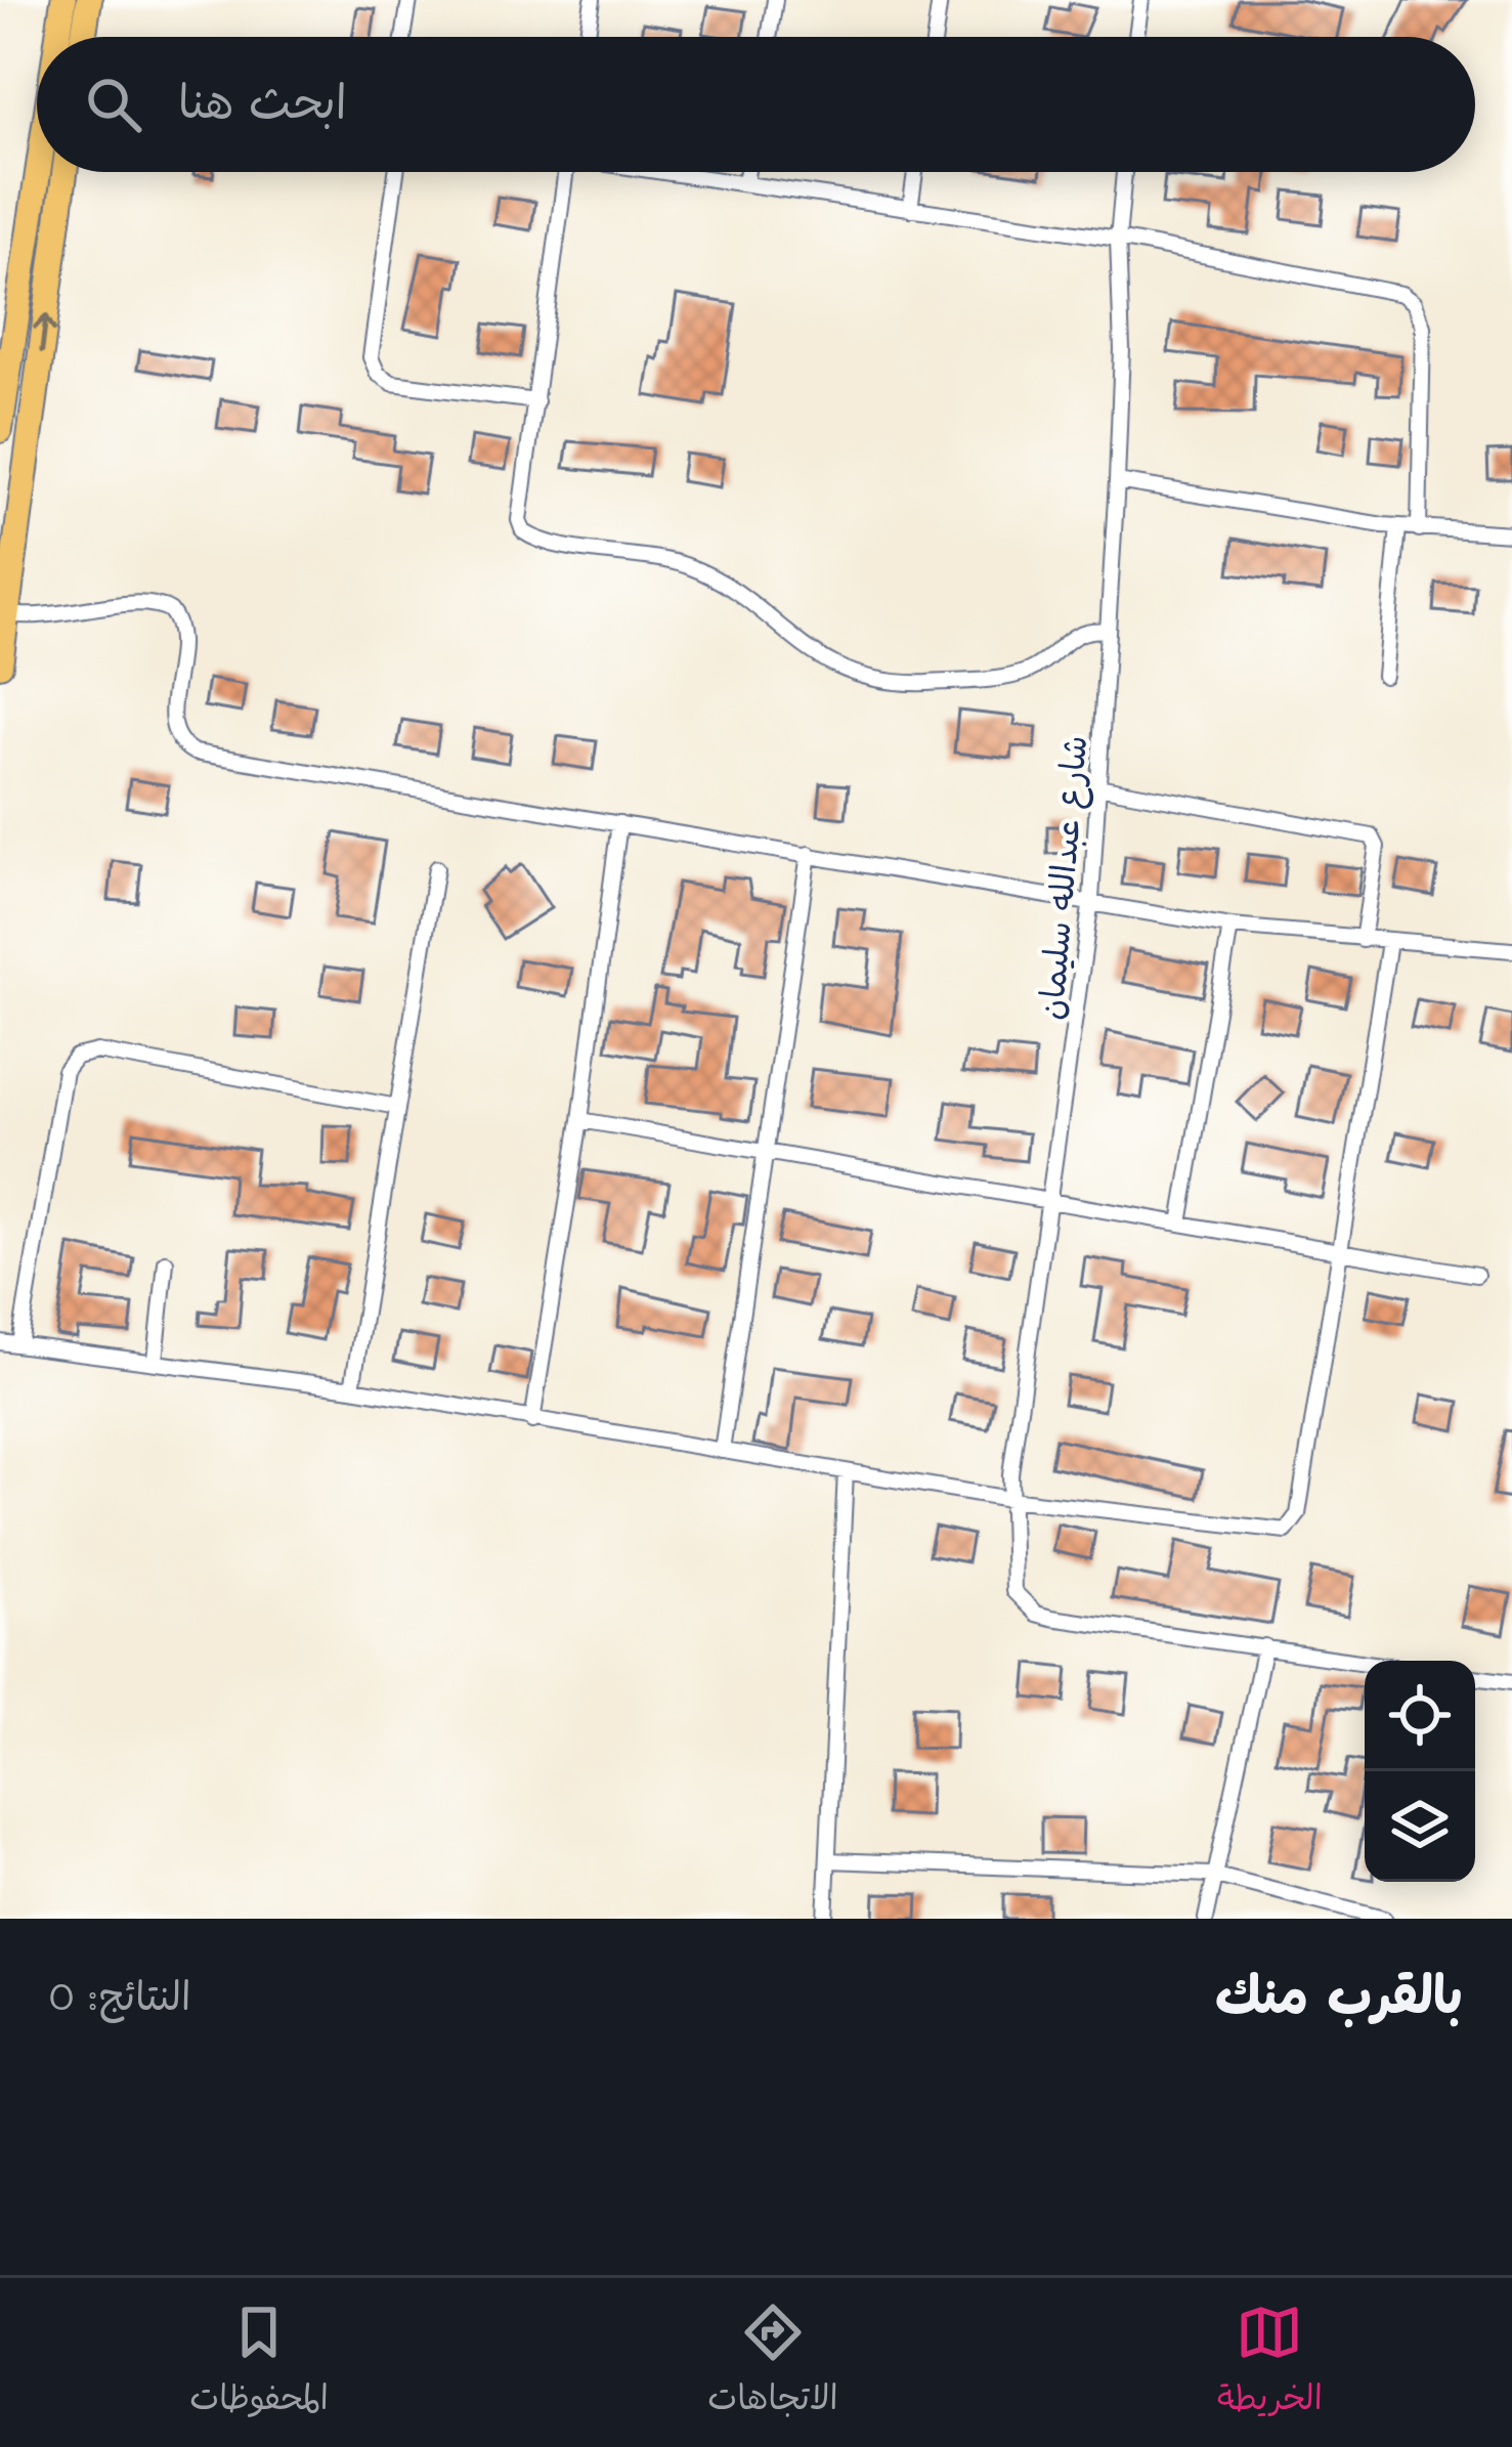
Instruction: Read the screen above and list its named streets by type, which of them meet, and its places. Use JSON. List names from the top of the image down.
{
  "streets": {
    "street": ["شارع عبدالله سليمان"]
  },
  "page": {
    "search": "ابحث هنا",
    "heading": ["بالقرب منك", "النتائج: 0"],
    "nav": ["الخريطة", "الاتجاهات", "المحفوظات"]
  }
}
